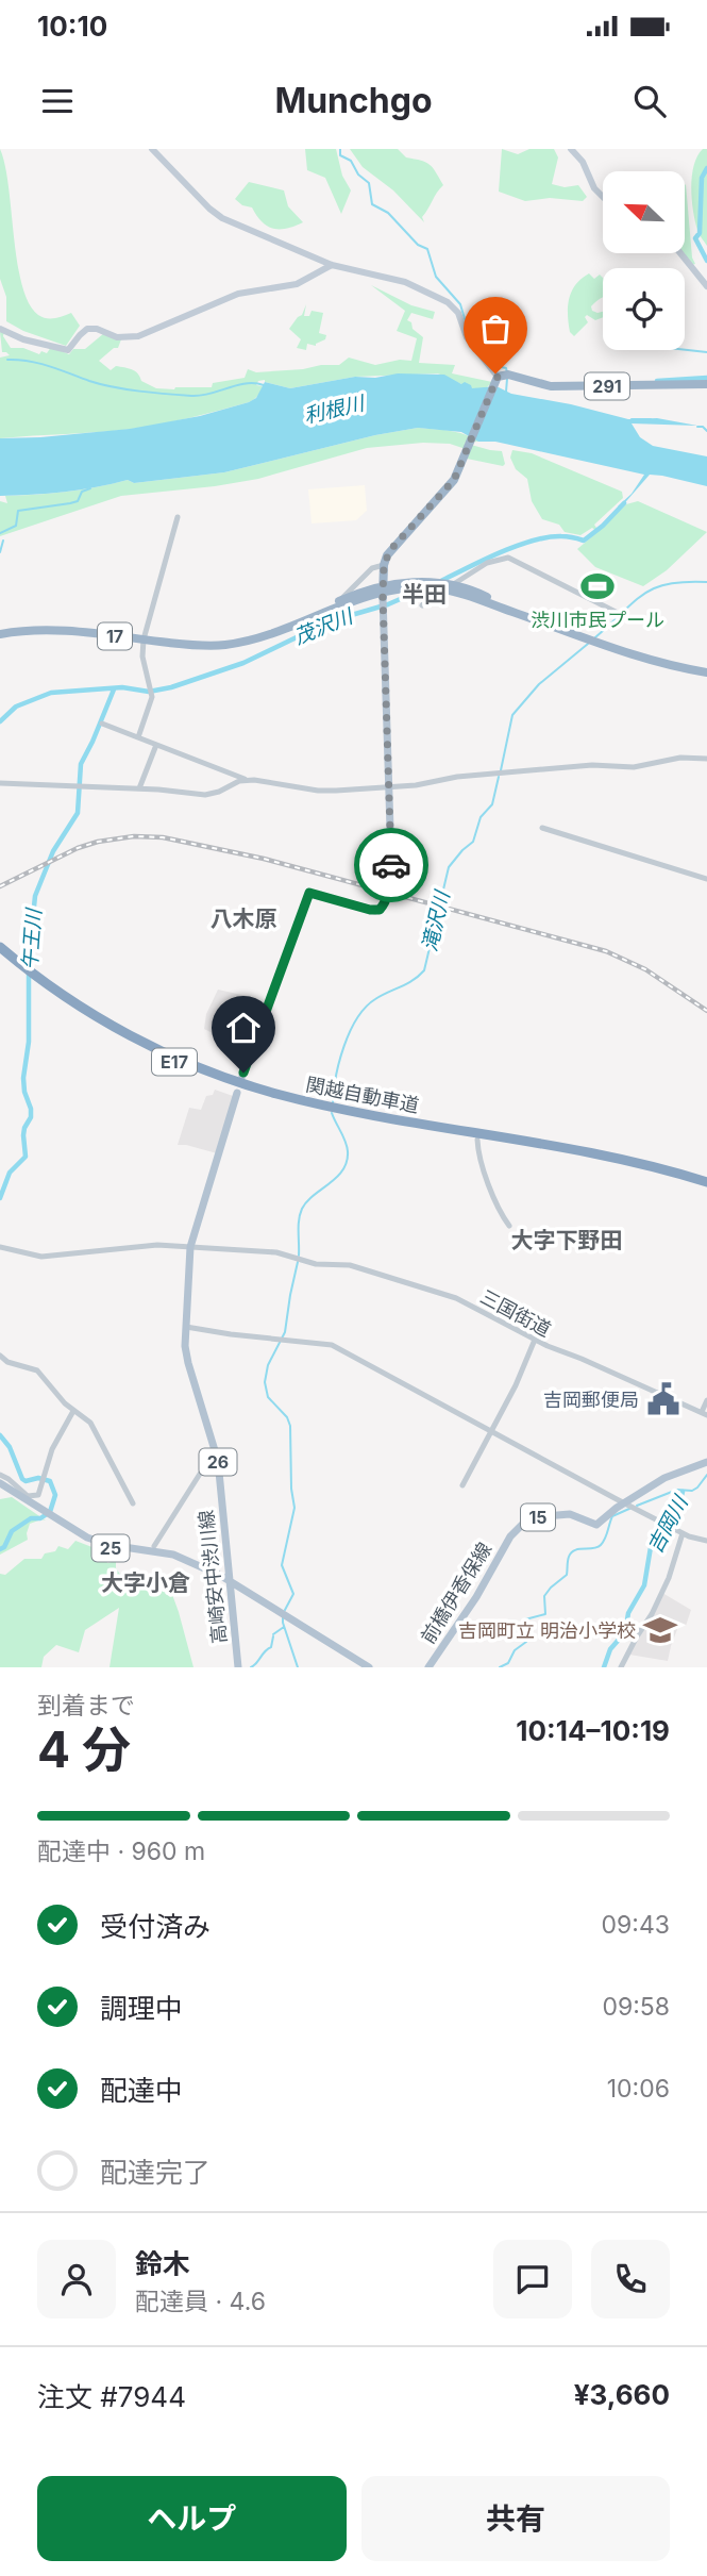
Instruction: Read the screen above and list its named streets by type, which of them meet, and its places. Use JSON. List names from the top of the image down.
{
  "streets": {
    "highway": [
      "291",
      "17",
      "E17",
      "関越自動車道"
    ],
    "main road": [
      "26",
      "15",
      "25",
      "高崎安中渋川線",
      "前橋伊香保線"
    ],
    "street": ["三国街道"]
  },
  "crossings": [
    ["三国街道", "高崎安中渋川線"],
    ["25", "高崎安中渋川線"]
  ],
  "districts": [
    "半田",
    "八木原",
    "大字下野田",
    "大字小倉"
  ],
  "water": [
    "利根川",
    "茂沢川",
    "滝沢川",
    "午王川",
    "吉岡川"
  ],
  "places": {
    "sports": ["渋川市民プール"],
    "public building": ["吉岡郵便局"],
    "school or university": ["吉岡町立 明治小学校"]
  },
  "north": "top left",
  "page": {
    "status": "10:10",
    "header": "Munchgo",
    "heading": ["4 分", "到着まで", "10:14–10:19"],
    "panel": [
      "鈴木",
      "配達員 · 4.6",
      "注文 #7944",
      "¥3,660"
    ],
    "bar": "配達中 · 960 m",
    "list": [
      ["受付済み", "09:43"],
      ["調理中", "09:58"],
      ["配達中", "10:06"],
      "配達完了"
    ],
    "buttons": ["ヘルプ", "共有"]
  }
}
